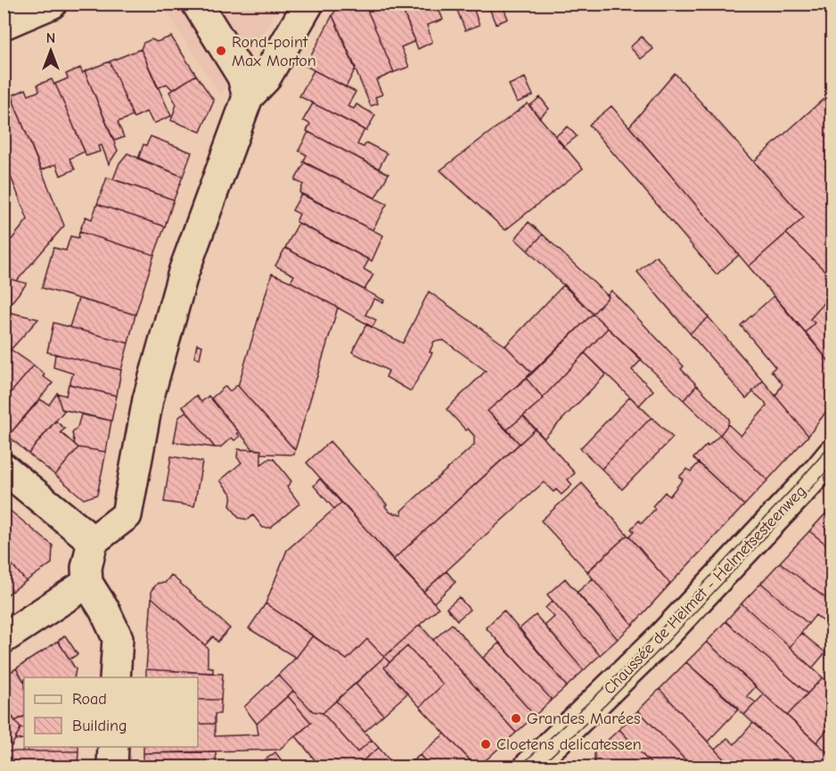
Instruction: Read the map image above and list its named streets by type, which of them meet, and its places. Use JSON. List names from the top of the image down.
{
  "streets": {
    "street": ["Chaussée de Helmet - Helmetsesteenweg"]
  },
  "places": ["Rond-point Max Morton", "Grandes Marées", "Cloetens delicatessen"],
  "legend": ["Road", "Building"],
  "north": "top"
}
